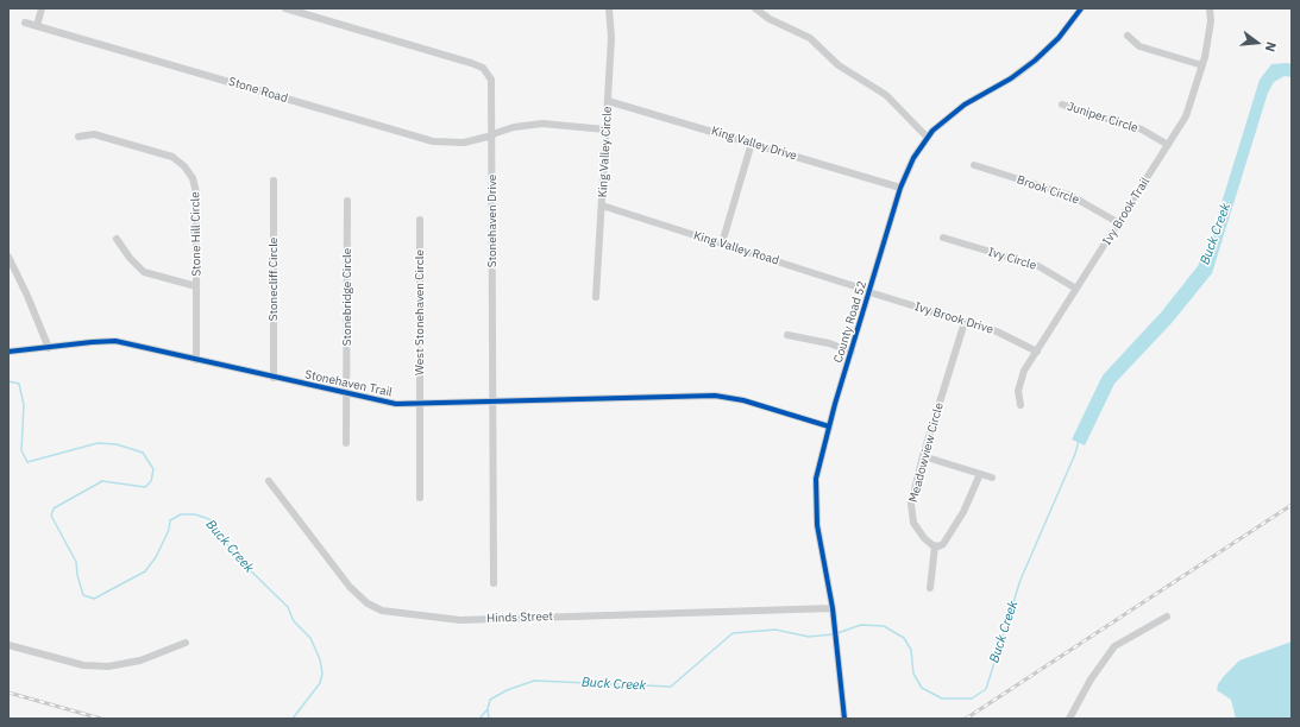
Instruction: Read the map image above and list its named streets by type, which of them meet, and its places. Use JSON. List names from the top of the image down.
{
  "streets": {
    "street": [
      "Stone Road",
      "Juniper Circle",
      "King Valley Drive",
      "King Valley Circle",
      "Brook Circle",
      "Ivy Brook Trail",
      "Stonehaven Drive",
      "Stone Hill Circle",
      "King Valley Road",
      "Ivy Circle",
      "Stonecliff Circle",
      "Stonebridge Circle",
      "West Stonehaven Circle",
      "Ivy Brook Drive",
      "County Road 52",
      "Stonehaven Trail",
      "Meadowview Circle",
      "Hinds Street"
    ]
  },
  "crossings": [
    ["Stone Road", "King Valley Circle"],
    ["Stone Road", "Stonehaven Drive"],
    ["Juniper Circle", "Ivy Brook Trail"],
    ["King Valley Drive", "King Valley Circle"],
    ["King Valley Drive", "County Road 52"],
    ["King Valley Circle", "King Valley Road"],
    ["Brook Circle", "Ivy Brook Trail"],
    ["Ivy Brook Trail", "Ivy Circle"],
    ["Ivy Brook Trail", "Ivy Brook Drive"],
    ["Stonehaven Drive", "Stonehaven Trail"],
    ["Stone Hill Circle", "Stonehaven Trail"],
    ["King Valley Road", "Ivy Brook Drive"],
    ["King Valley Road", "County Road 52"],
    ["Stonecliff Circle", "Stonehaven Trail"],
    ["Stonebridge Circle", "Stonehaven Trail"],
    ["West Stonehaven Circle", "Stonehaven Trail"],
    ["Ivy Brook Drive", "County Road 52"],
    ["Ivy Brook Drive", "Meadowview Circle"],
    ["County Road 52", "Stonehaven Trail"],
    ["County Road 52", "Hinds Street"]
  ],
  "water": ["Buck Creek"],
  "north": "right"
}
